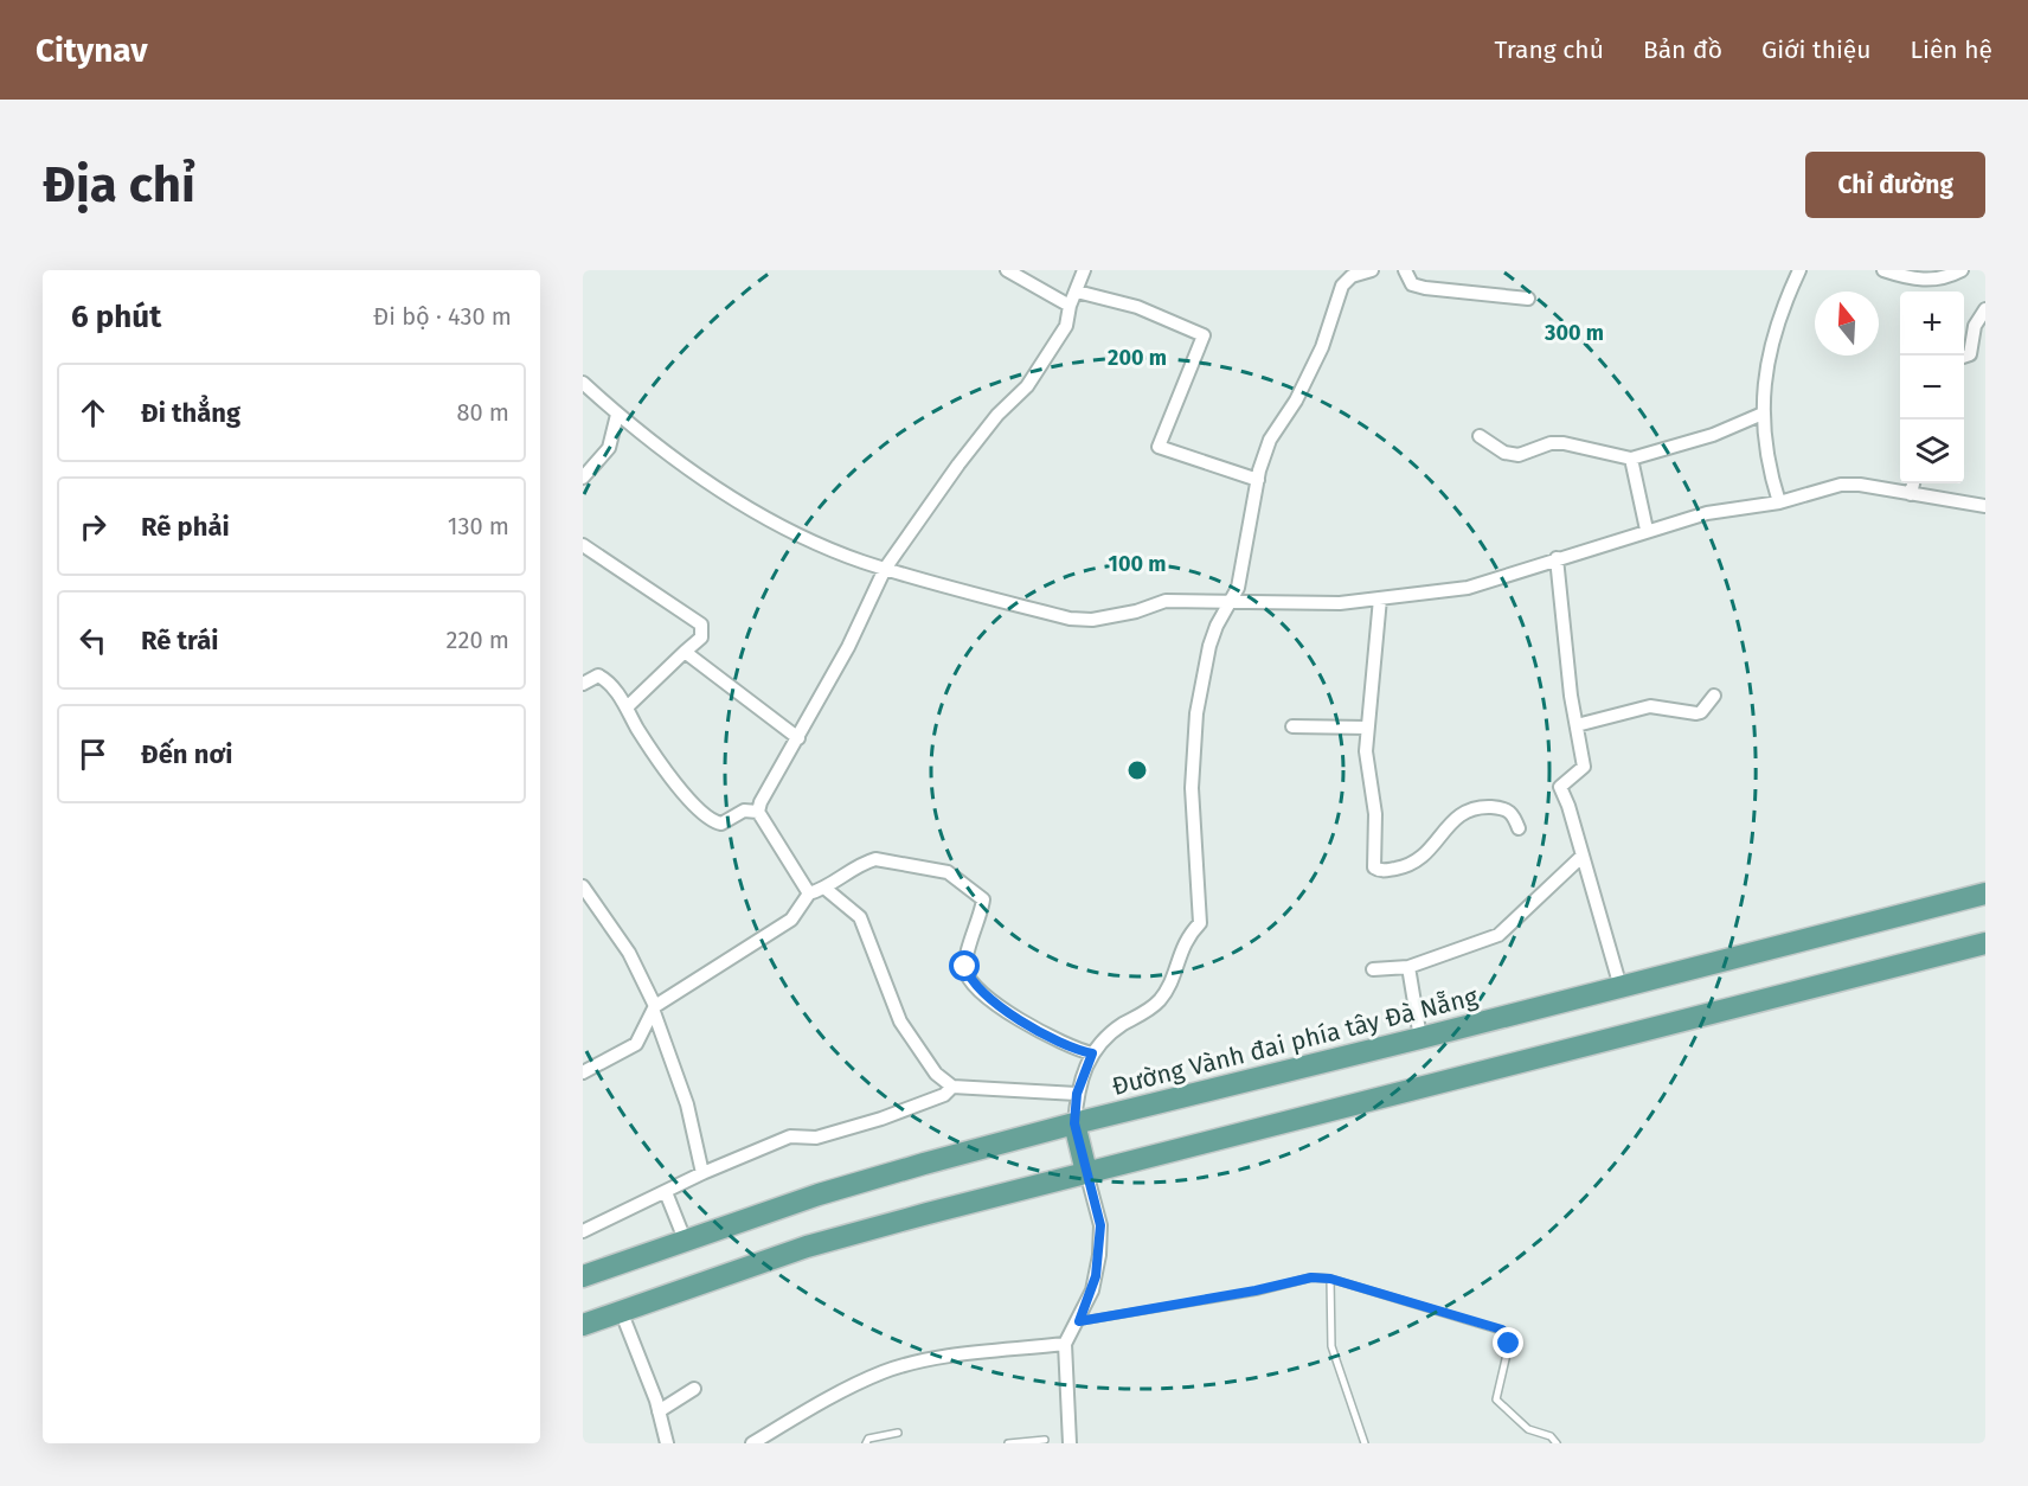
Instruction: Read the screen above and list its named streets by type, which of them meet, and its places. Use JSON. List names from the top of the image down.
{
  "streets": {
    "main road": ["Đường Vành đai phía tây Đà Nẵng"]
  },
  "north": "top",
  "page": {
    "header": "Citynav",
    "nav": [
      "Trang chủ",
      "Bản đồ",
      "Giới thiệu",
      "Liên hệ"
    ],
    "buttons": "Chỉ đường",
    "title": "Địa chỉ",
    "heading": ["6 phút", "Đi bộ · 430 m"],
    "map_buttons": ["+", "−"],
    "list": [
      ["Đi thẳng", "80 m"],
      ["Rẽ phải", "130 m"],
      ["Rẽ trái", "220 m"],
      "Đến nơi"
    ]
  },
  "rings": ["300 m", "200 m", "100 m"]
}
